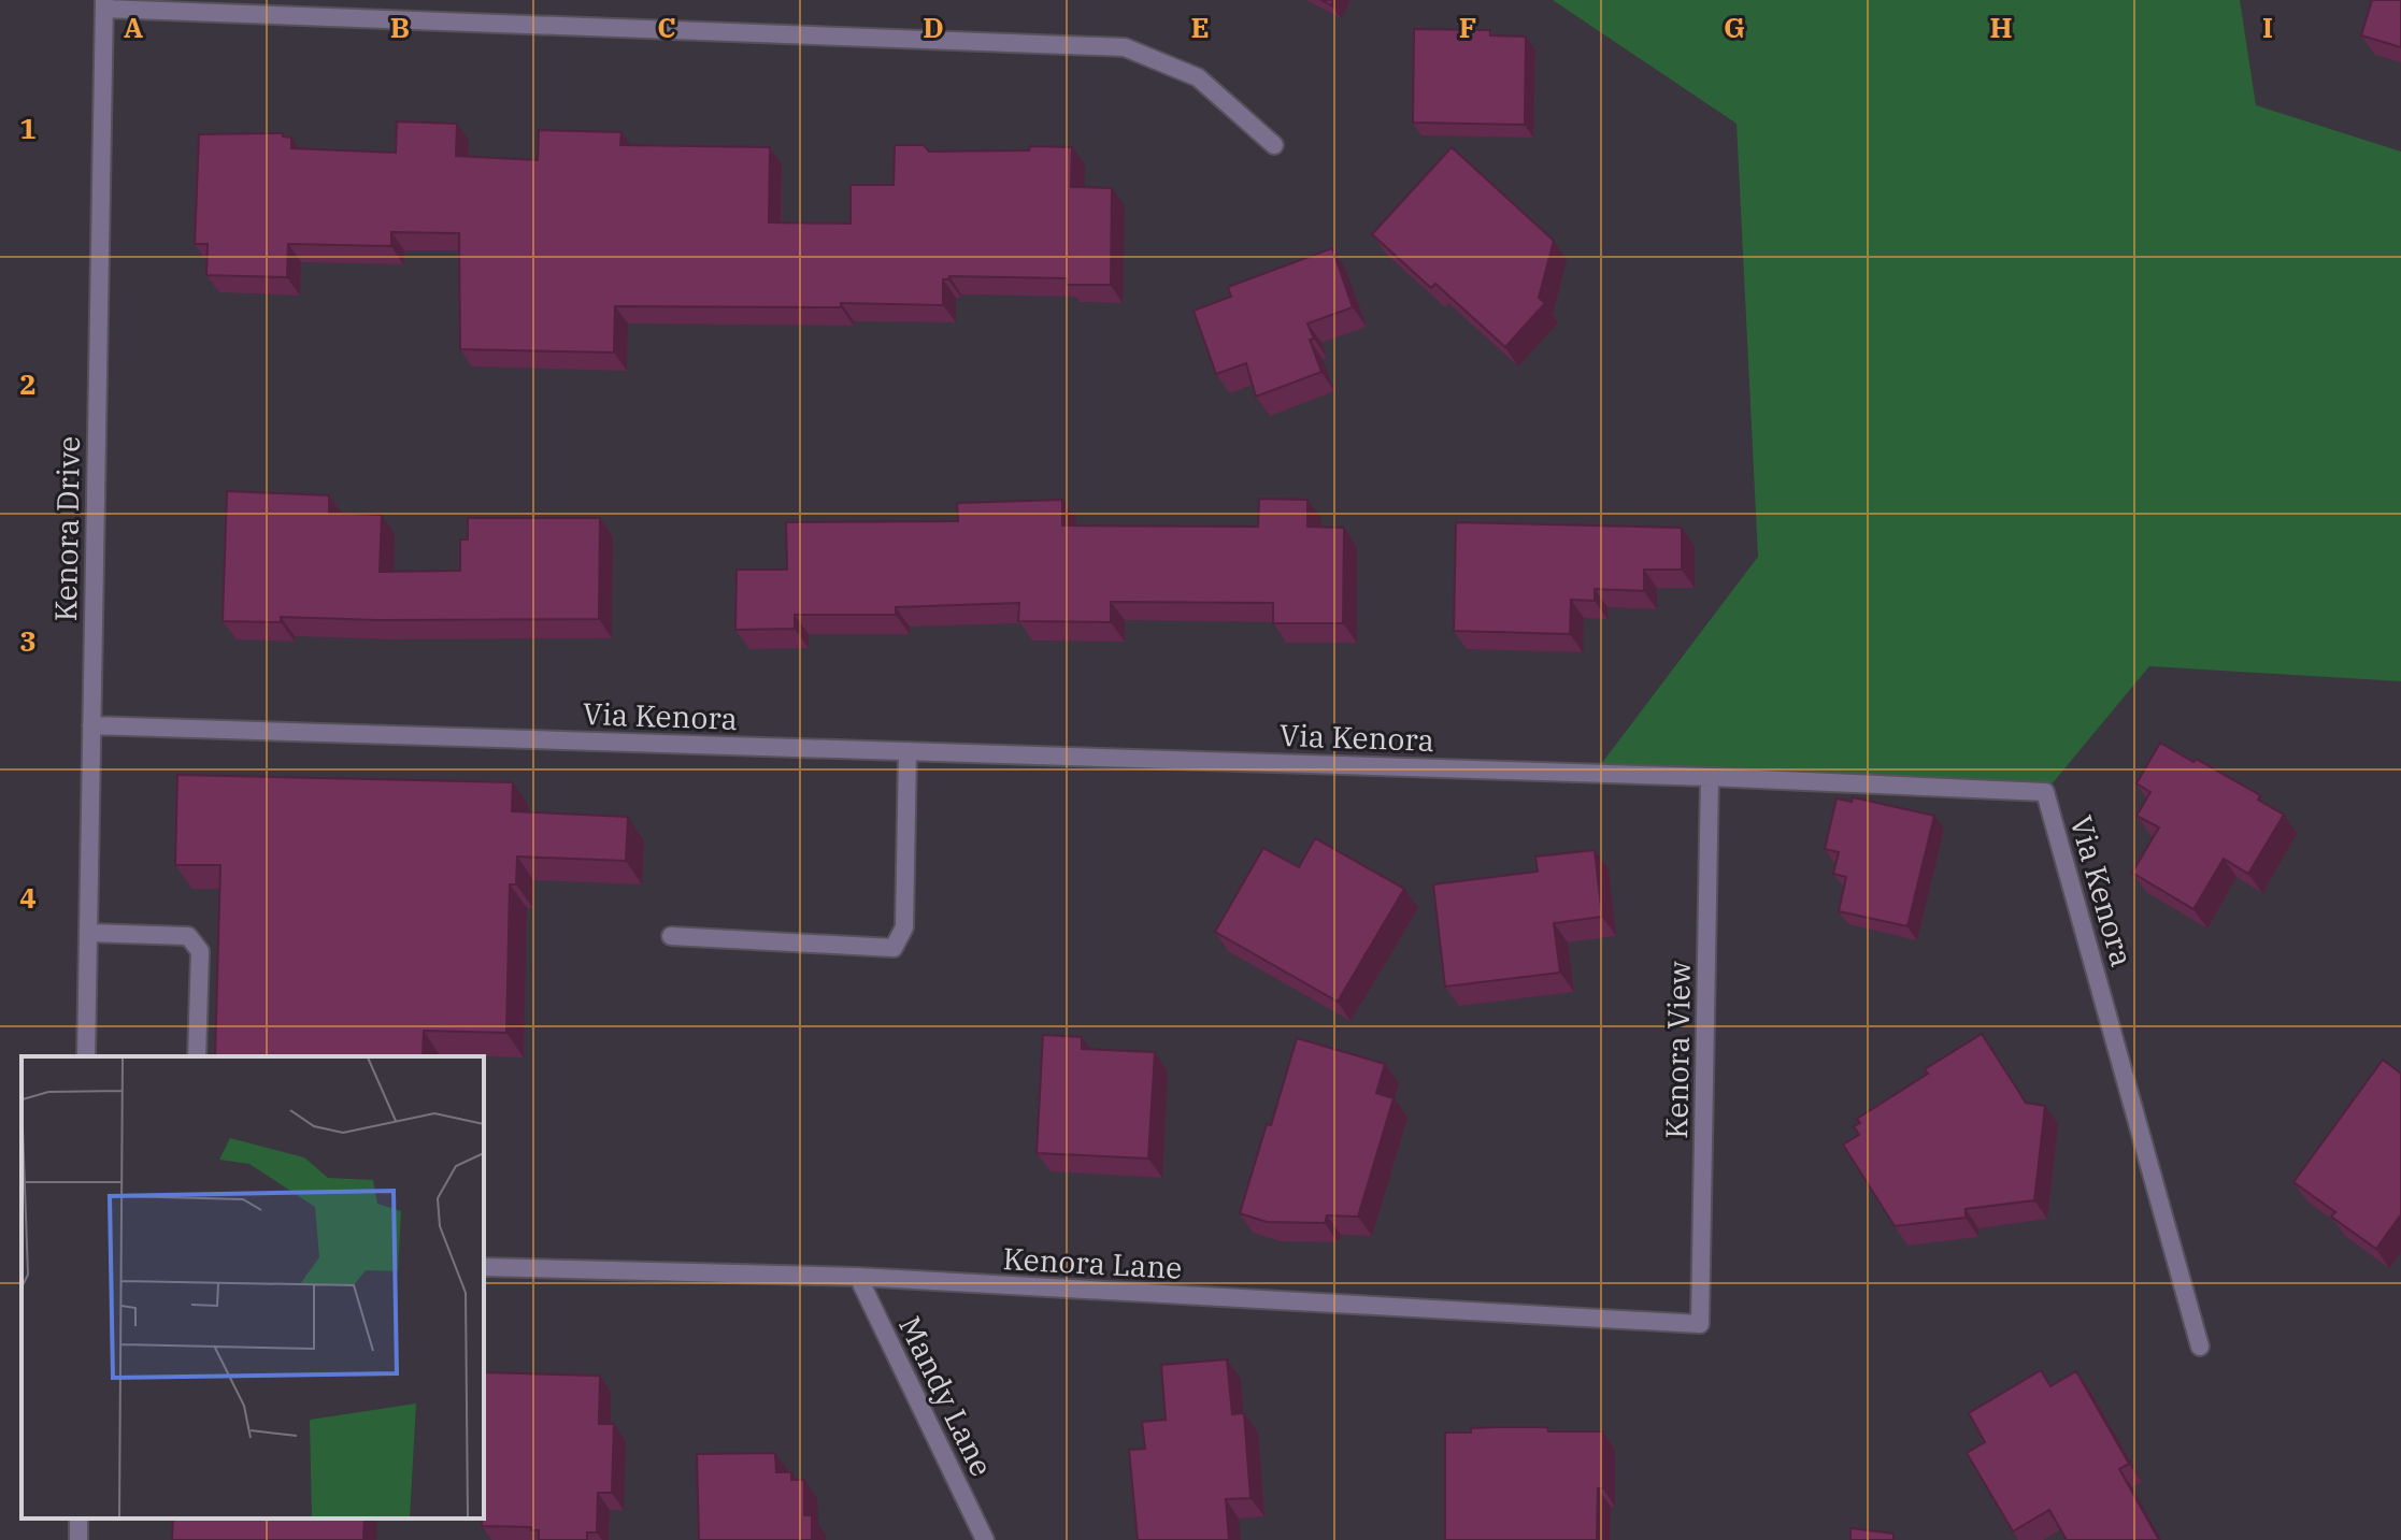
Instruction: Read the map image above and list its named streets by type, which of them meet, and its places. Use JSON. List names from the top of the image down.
{
  "streets": {
    "street": [
      "Kenora Drive",
      "Via Kenora",
      "Kenora View",
      "Kenora Lane",
      "Mandy Lane"
    ]
  },
  "crossings": [
    ["Kenora Drive", "Via Kenora"],
    ["Via Kenora", "Kenora View"],
    ["Kenora View", "Kenora Lane"],
    ["Kenora Lane", "Mandy Lane"]
  ],
  "grid": {
    "columns": [
      "A",
      "B",
      "C",
      "D",
      "E",
      "F",
      "G",
      "H",
      "I"
    ],
    "rows": [
      "1",
      "2",
      "3",
      "4"
    ]
  }
}
